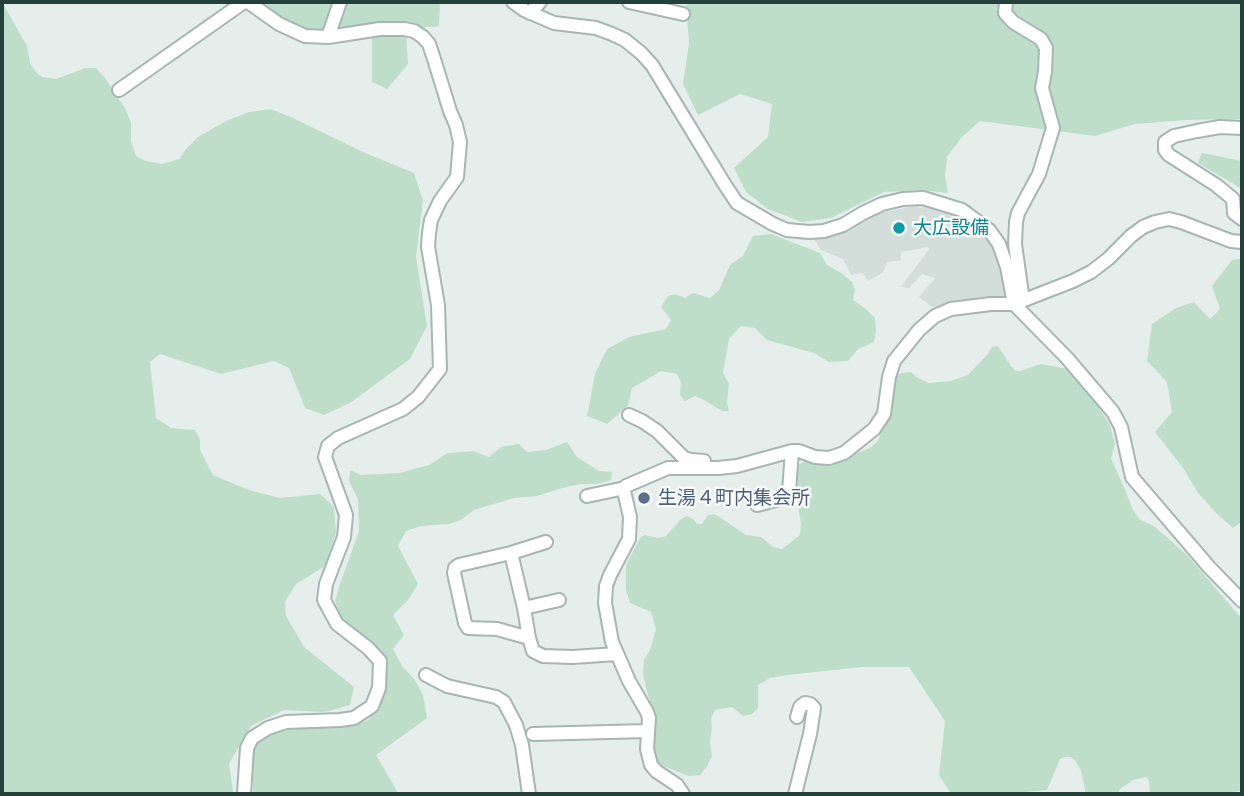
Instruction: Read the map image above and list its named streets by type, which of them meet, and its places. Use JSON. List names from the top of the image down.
{
  "places": ["大広設備", "生湯４町内集会所"]
}
